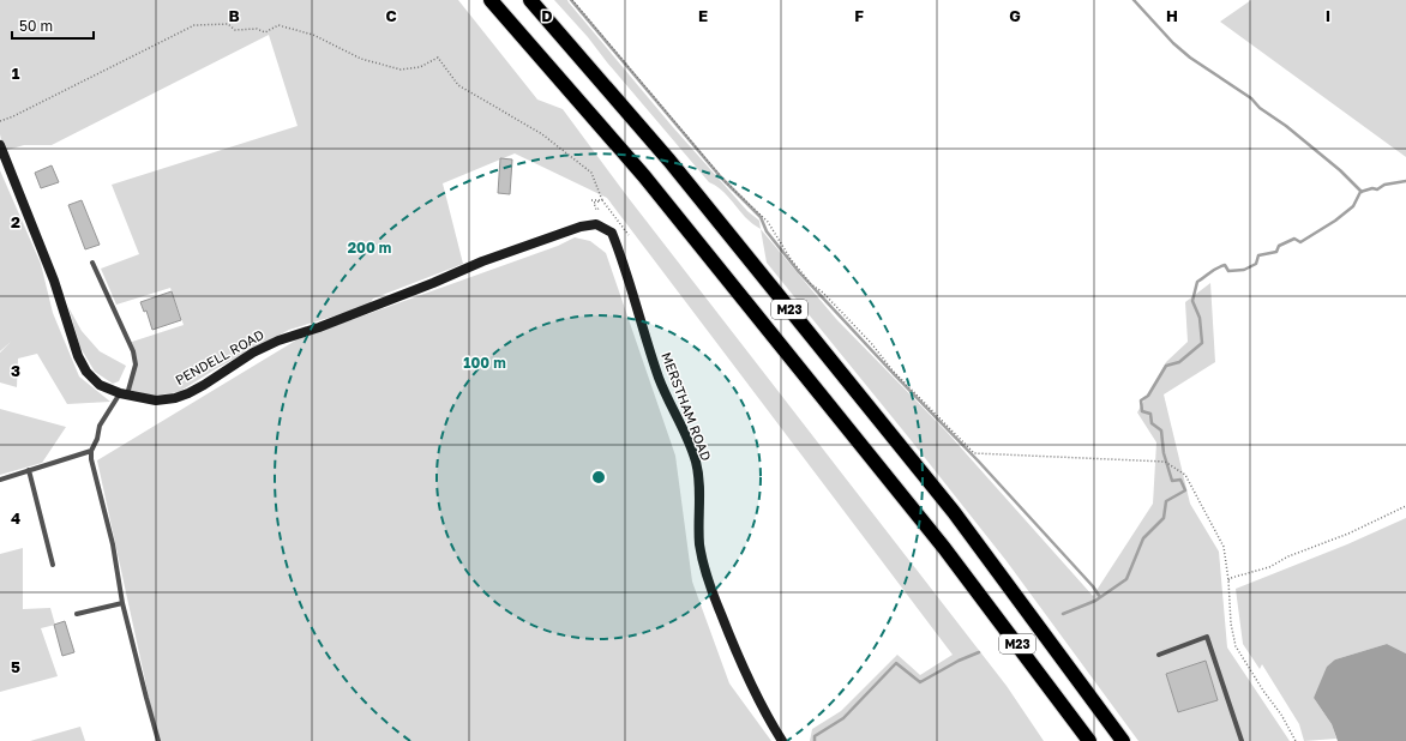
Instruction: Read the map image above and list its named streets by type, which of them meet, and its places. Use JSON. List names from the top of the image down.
{
  "streets": {
    "highway": ["M23"],
    "street": ["PENDELL ROAD", "MERSTHAM ROAD"]
  },
  "crossings": [
    ["PENDELL ROAD", "MERSTHAM ROAD"]
  ],
  "scale_bar": "50 m",
  "grid": {
    "columns": [
      "B",
      "C",
      "D",
      "E",
      "F",
      "G",
      "H",
      "I"
    ],
    "rows": [
      "1",
      "2",
      "3",
      "4",
      "5"
    ]
  },
  "rings": ["200 m", "100 m"]
}
